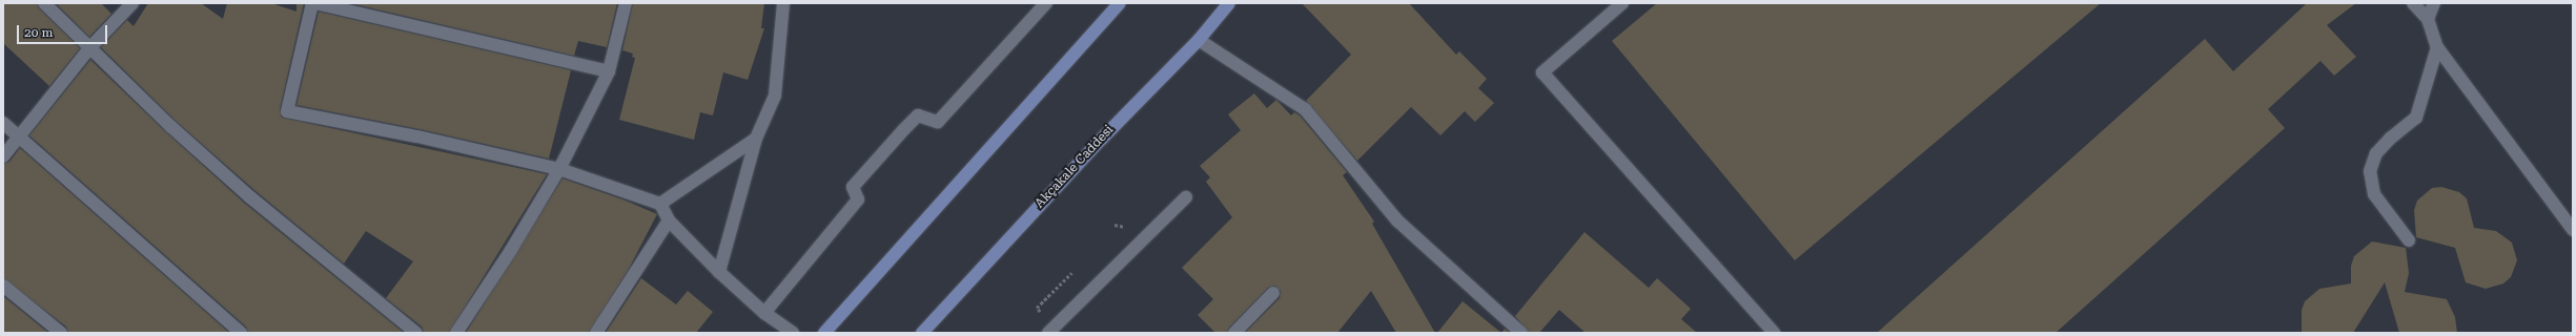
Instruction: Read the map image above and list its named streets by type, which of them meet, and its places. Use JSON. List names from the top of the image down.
{
  "streets": {
    "main road": ["Akçakale Caddesi"]
  },
  "scale_bar": "20 m"
}
